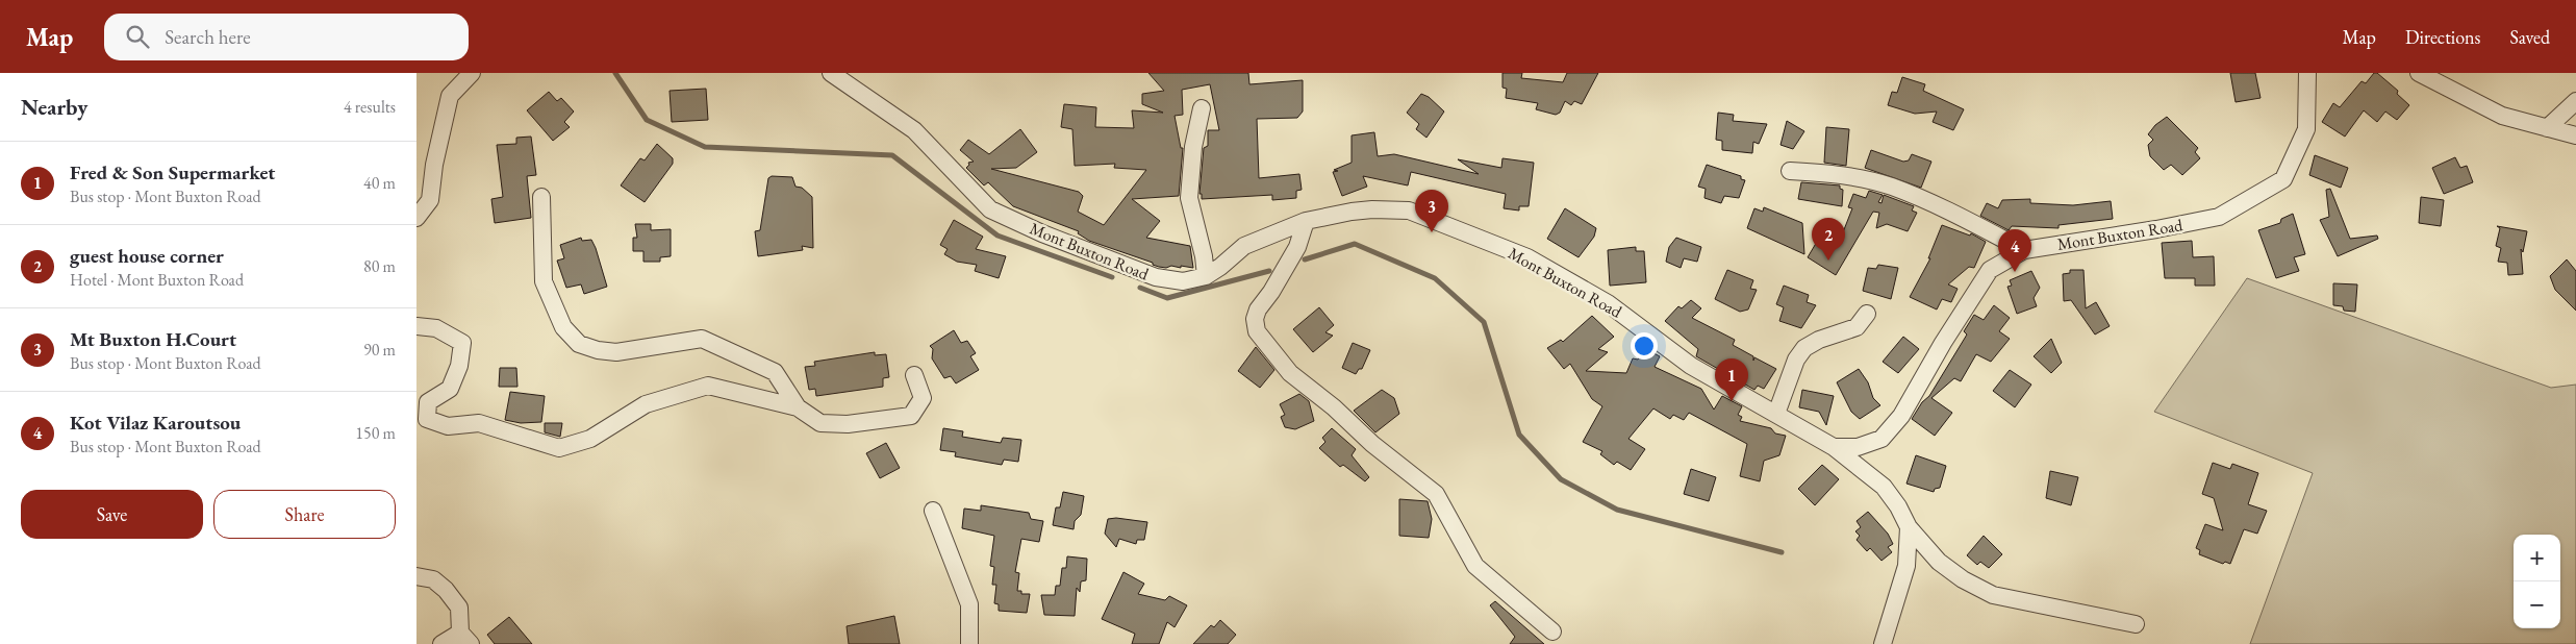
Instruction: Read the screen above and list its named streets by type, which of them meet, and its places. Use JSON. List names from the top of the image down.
{
  "streets": {
    "street": ["Mont Buxton Road"]
  },
  "page": {
    "header": "Map",
    "search": "Search here",
    "nav": ["Map", "Directions", "Saved"],
    "heading": ["Nearby", "4 results"],
    "list": [
      {
        "mark": "1",
        "name": "Fred & Son Supermarket",
        "note": "Bus stop · Mont Buxton Road",
        "value": "40 m"
      },
      {
        "mark": "2",
        "name": "guest house corner",
        "note": "Hotel · Mont Buxton Road",
        "value": "80 m"
      },
      {
        "mark": "3",
        "name": "Mt Buxton H.Court",
        "note": "Bus stop · Mont Buxton Road",
        "value": "90 m"
      },
      {
        "mark": "4",
        "name": "Kot Vilaz Karoutsou",
        "note": "Bus stop · Mont Buxton Road",
        "value": "150 m"
      }
    ],
    "pins": [
      "3",
      "2",
      "4",
      "1"
    ],
    "buttons": ["Save", "Share"],
    "map_buttons": ["+", "−"]
  }
}
